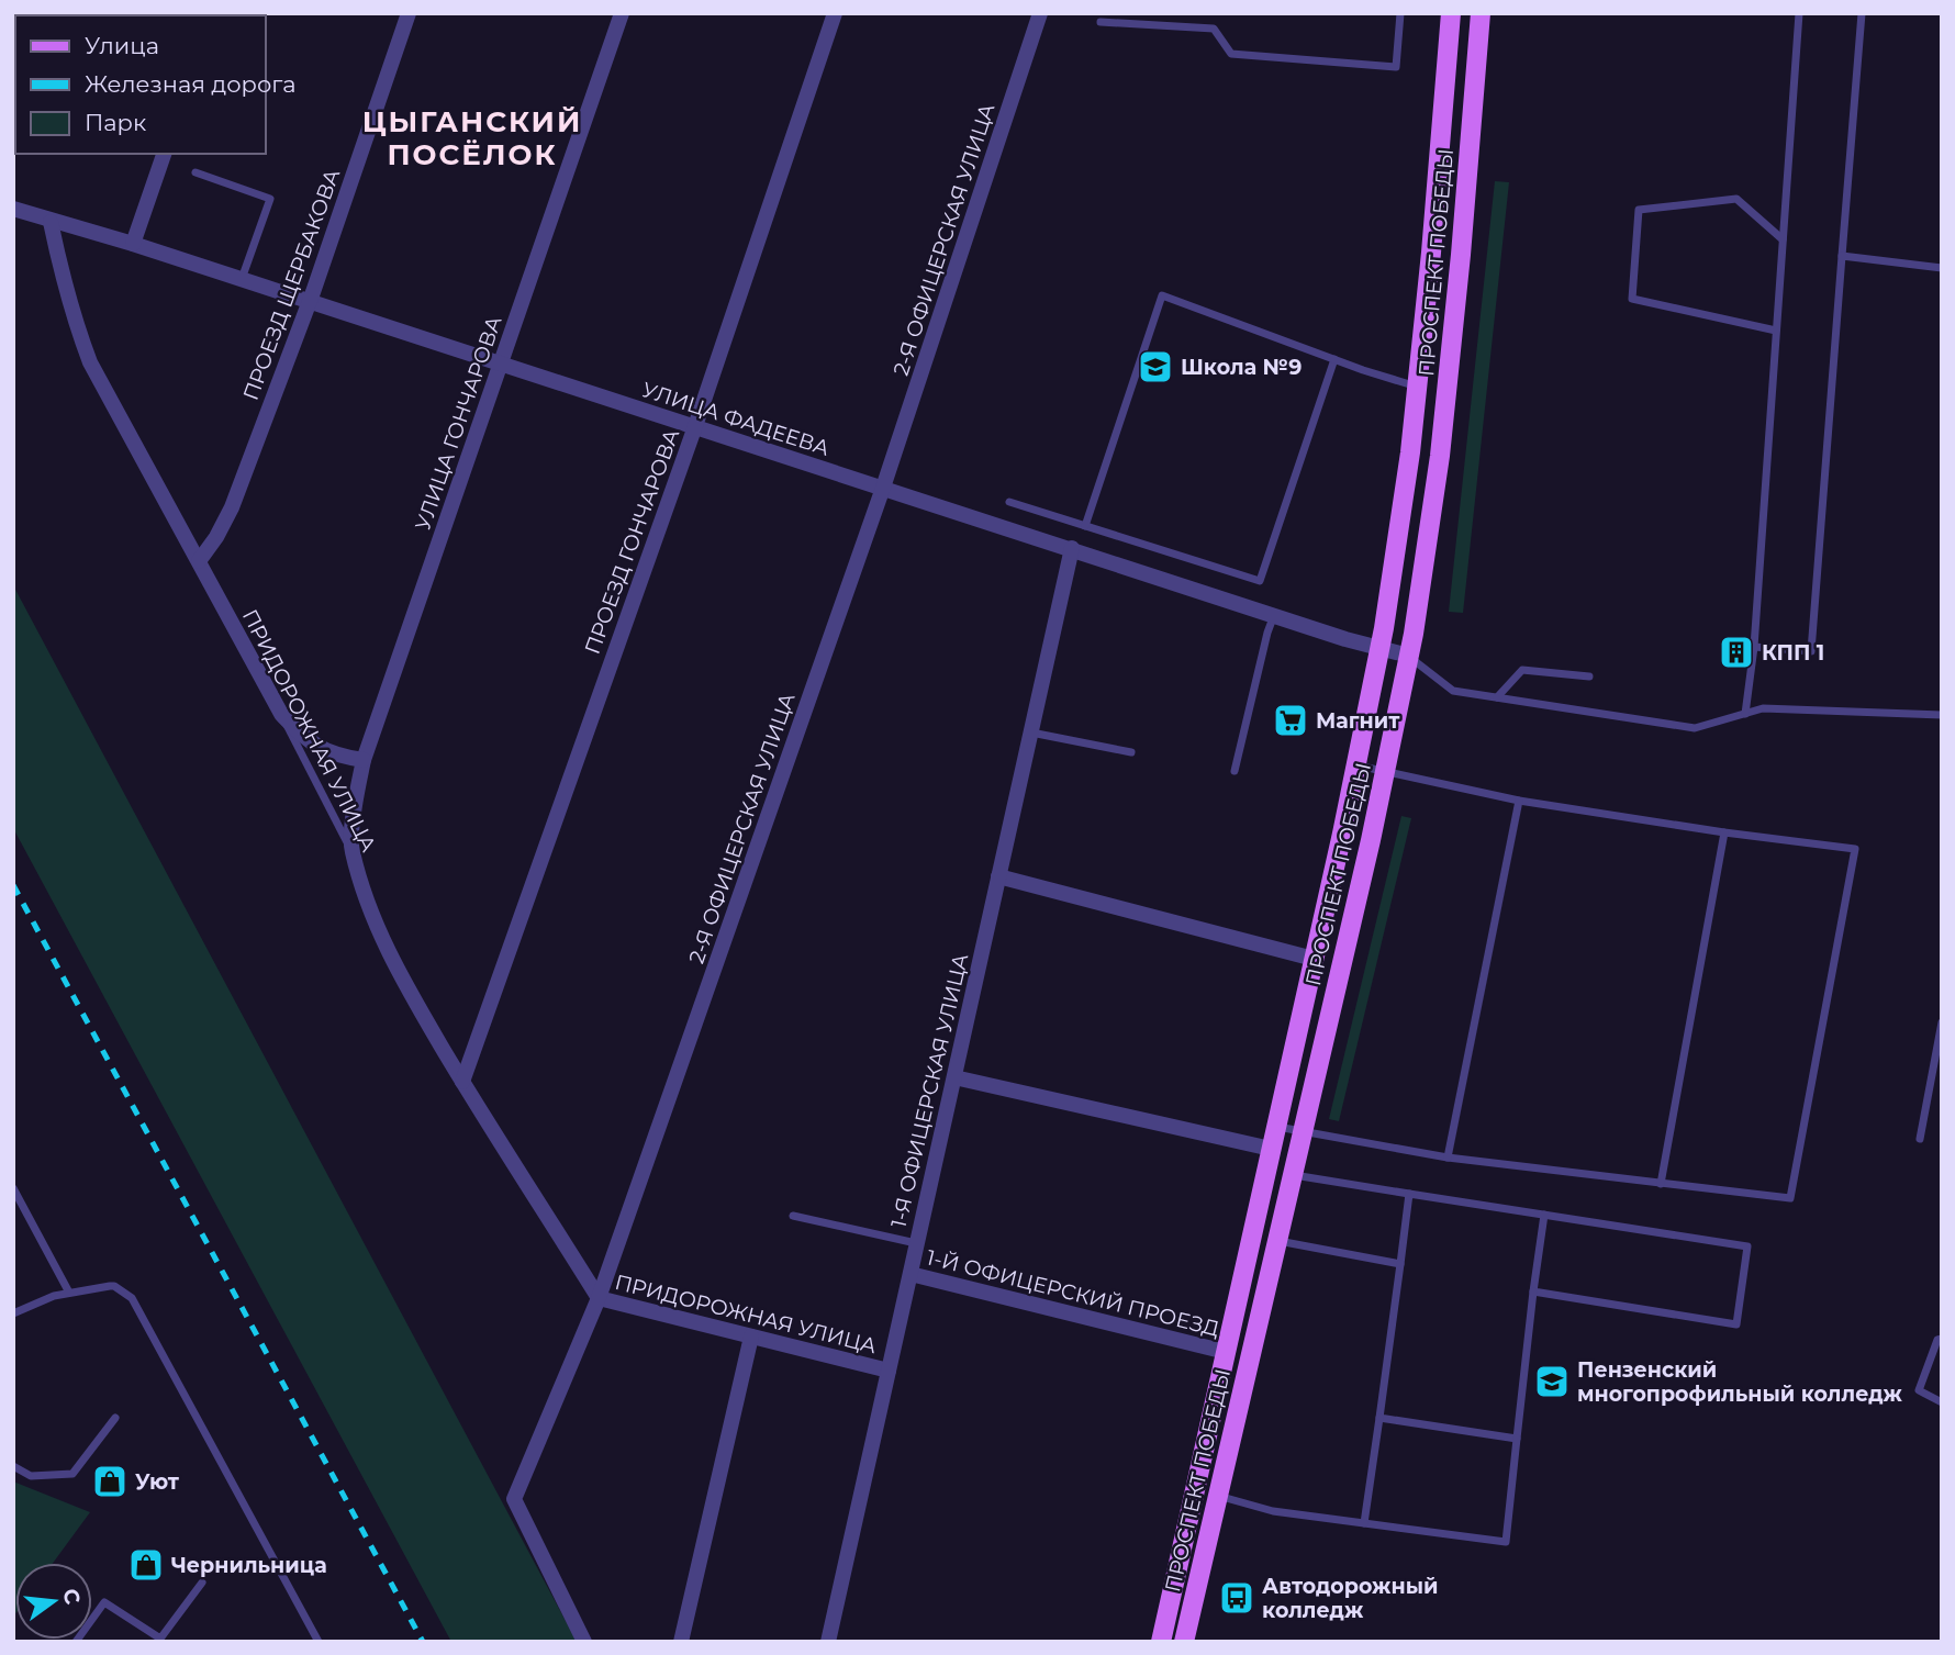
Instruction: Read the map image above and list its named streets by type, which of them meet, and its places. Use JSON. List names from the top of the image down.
{
  "streets": {
    "main road": ["ПРОСПЕКТ ПОБЕДЫ"],
    "street": [
      "2-Я ОФИЦЕРСКАЯ УЛИЦА",
      "ПРОЕЗД ЩЕРБАКОВА",
      "УЛИЦА ФАДЕЕВА",
      "УЛИЦА ГОНЧАРОВА",
      "ПРОЕЗД ГОНЧАРОВА",
      "ПРИДОРОЖНАЯ УЛИЦА",
      "1-Я ОФИЦЕРСКАЯ УЛИЦА",
      "1-Й ОФИЦЕРСКИЙ ПРОЕЗД"
    ]
  },
  "crossings": [
    ["2-Я ОФИЦЕРСКАЯ УЛИЦА", "УЛИЦА ФАДЕЕВА"],
    ["2-Я ОФИЦЕРСКАЯ УЛИЦА", "ПРИДОРОЖНАЯ УЛИЦА"],
    ["ПРОСПЕКТ ПОБЕДЫ", "УЛИЦА ФАДЕЕВА"],
    ["ПРОСПЕКТ ПОБЕДЫ", "1-Й ОФИЦЕРСКИЙ ПРОЕЗД"],
    ["ПРОЕЗД ЩЕРБАКОВА", "УЛИЦА ФАДЕЕВА"],
    ["ПРОЕЗД ЩЕРБАКОВА", "ПРИДОРОЖНАЯ УЛИЦА"],
    ["УЛИЦА ФАДЕЕВА", "УЛИЦА ГОНЧАРОВА"],
    ["УЛИЦА ФАДЕЕВА", "ПРОЕЗД ГОНЧАРОВА"],
    ["УЛИЦА ФАДЕЕВА", "ПРИДОРОЖНАЯ УЛИЦА"],
    ["УЛИЦА ФАДЕЕВА", "1-Я ОФИЦЕРСКАЯ УЛИЦА"],
    ["УЛИЦА ГОНЧАРОВА", "ПРИДОРОЖНАЯ УЛИЦА"],
    ["ПРОЕЗД ГОНЧАРОВА", "ПРИДОРОЖНАЯ УЛИЦА"],
    ["ПРИДОРОЖНАЯ УЛИЦА", "1-Я ОФИЦЕРСКАЯ УЛИЦА"],
    ["1-Я ОФИЦЕРСКАЯ УЛИЦА", "1-Й ОФИЦЕРСКИЙ ПРОЕЗД"]
  ],
  "districts": ["ЦЫГАНСКИЙ ПОСЁЛОК"],
  "places": {
    "school or university": ["Школа №9", "Пензенский многопрофильный колледж"],
    "building": ["КПП 1"],
    "supermarket": ["Магнит"],
    "shop": ["Уют", "Чернильница"],
    "bus stop": ["Автодорожный колледж"]
  },
  "legend": ["Улица", "Железная дорога", "Парк"],
  "north": "right"
}
